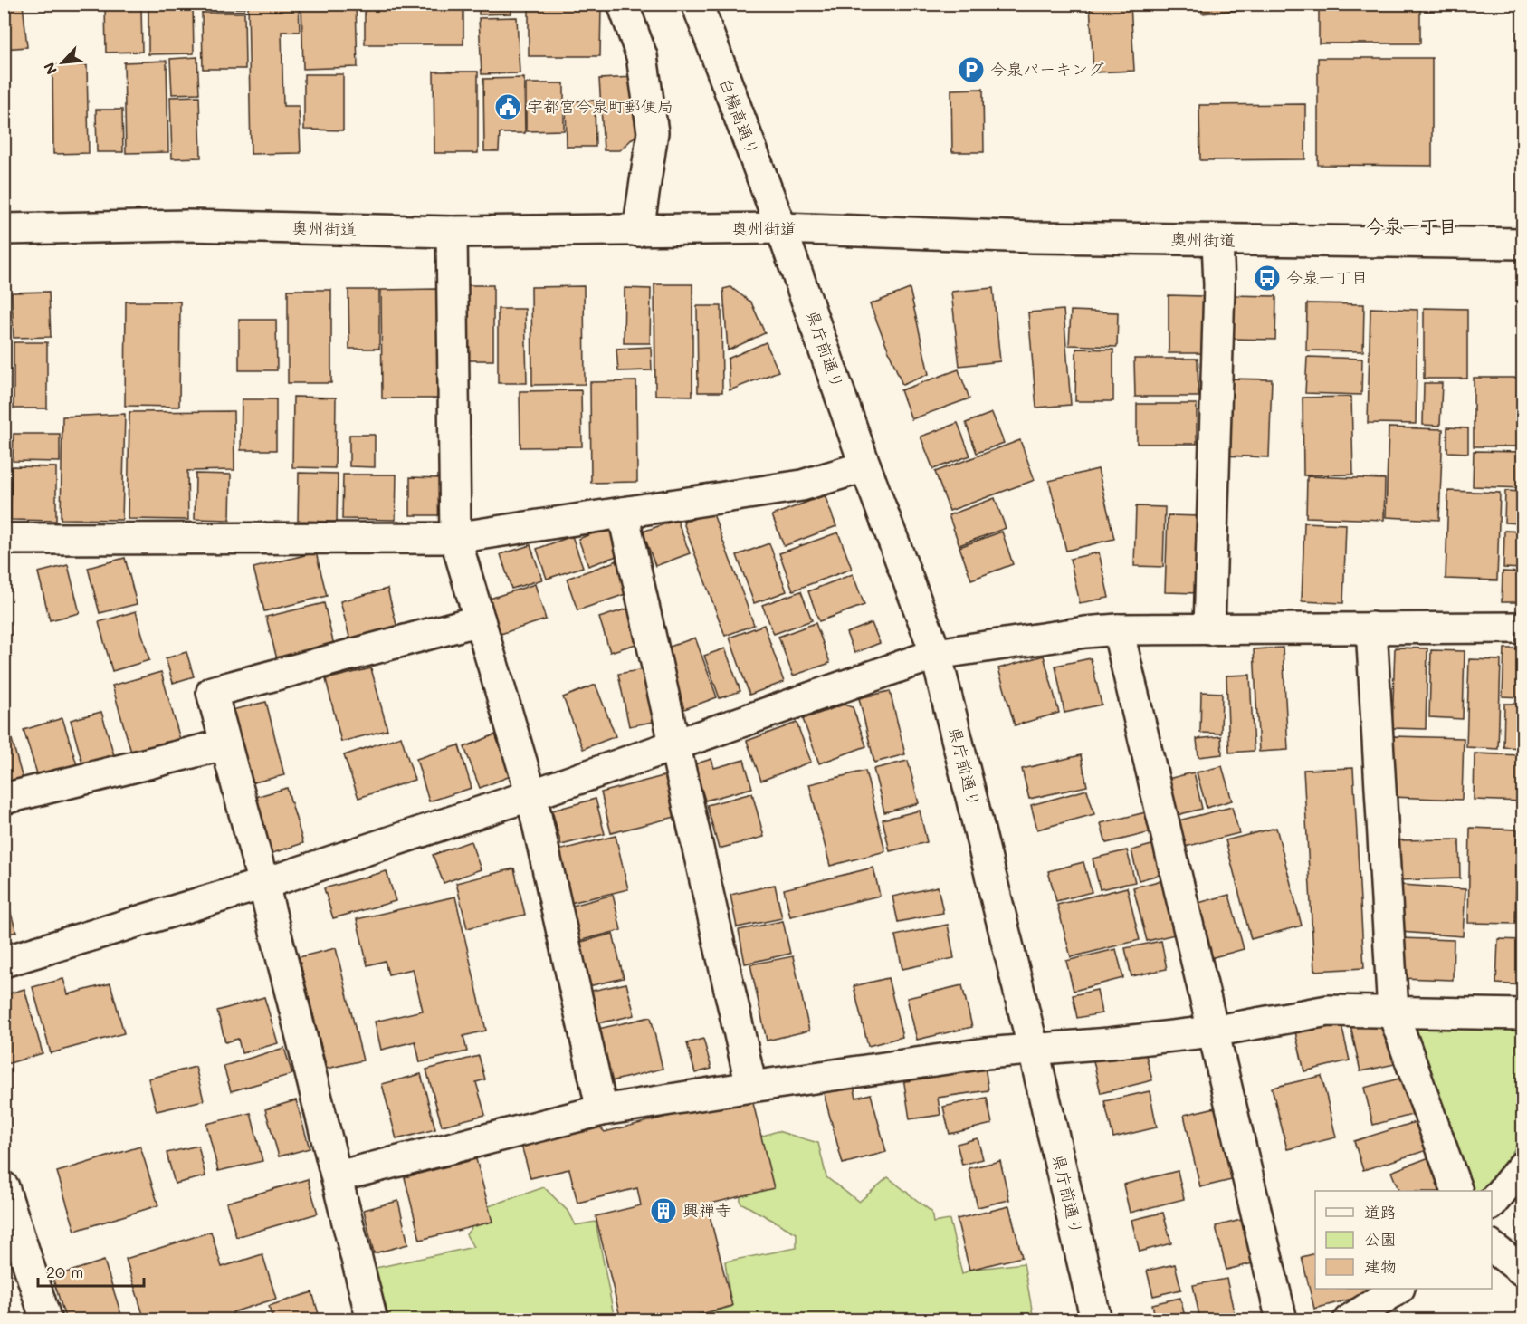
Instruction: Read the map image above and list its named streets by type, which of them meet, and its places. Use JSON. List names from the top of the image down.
{
  "streets": {
    "street": ["白楊高通り", "奥州街道", "県庁前通り"]
  },
  "crossings": [
    ["白楊高通り", "奥州街道"],
    ["白楊高通り", "県庁前通り"],
    ["奥州街道", "県庁前通り"]
  ],
  "districts": ["今泉一丁目"],
  "places": {
    "parking": ["今泉パーキング"],
    "public building": ["宇都宮今泉町郵便局"],
    "bus stop": ["今泉一丁目"],
    "building": ["興禅寺"]
  },
  "legend": ["道路", "公園", "建物"],
  "scale_bar": "20 m",
  "north": "bottom left"
}
